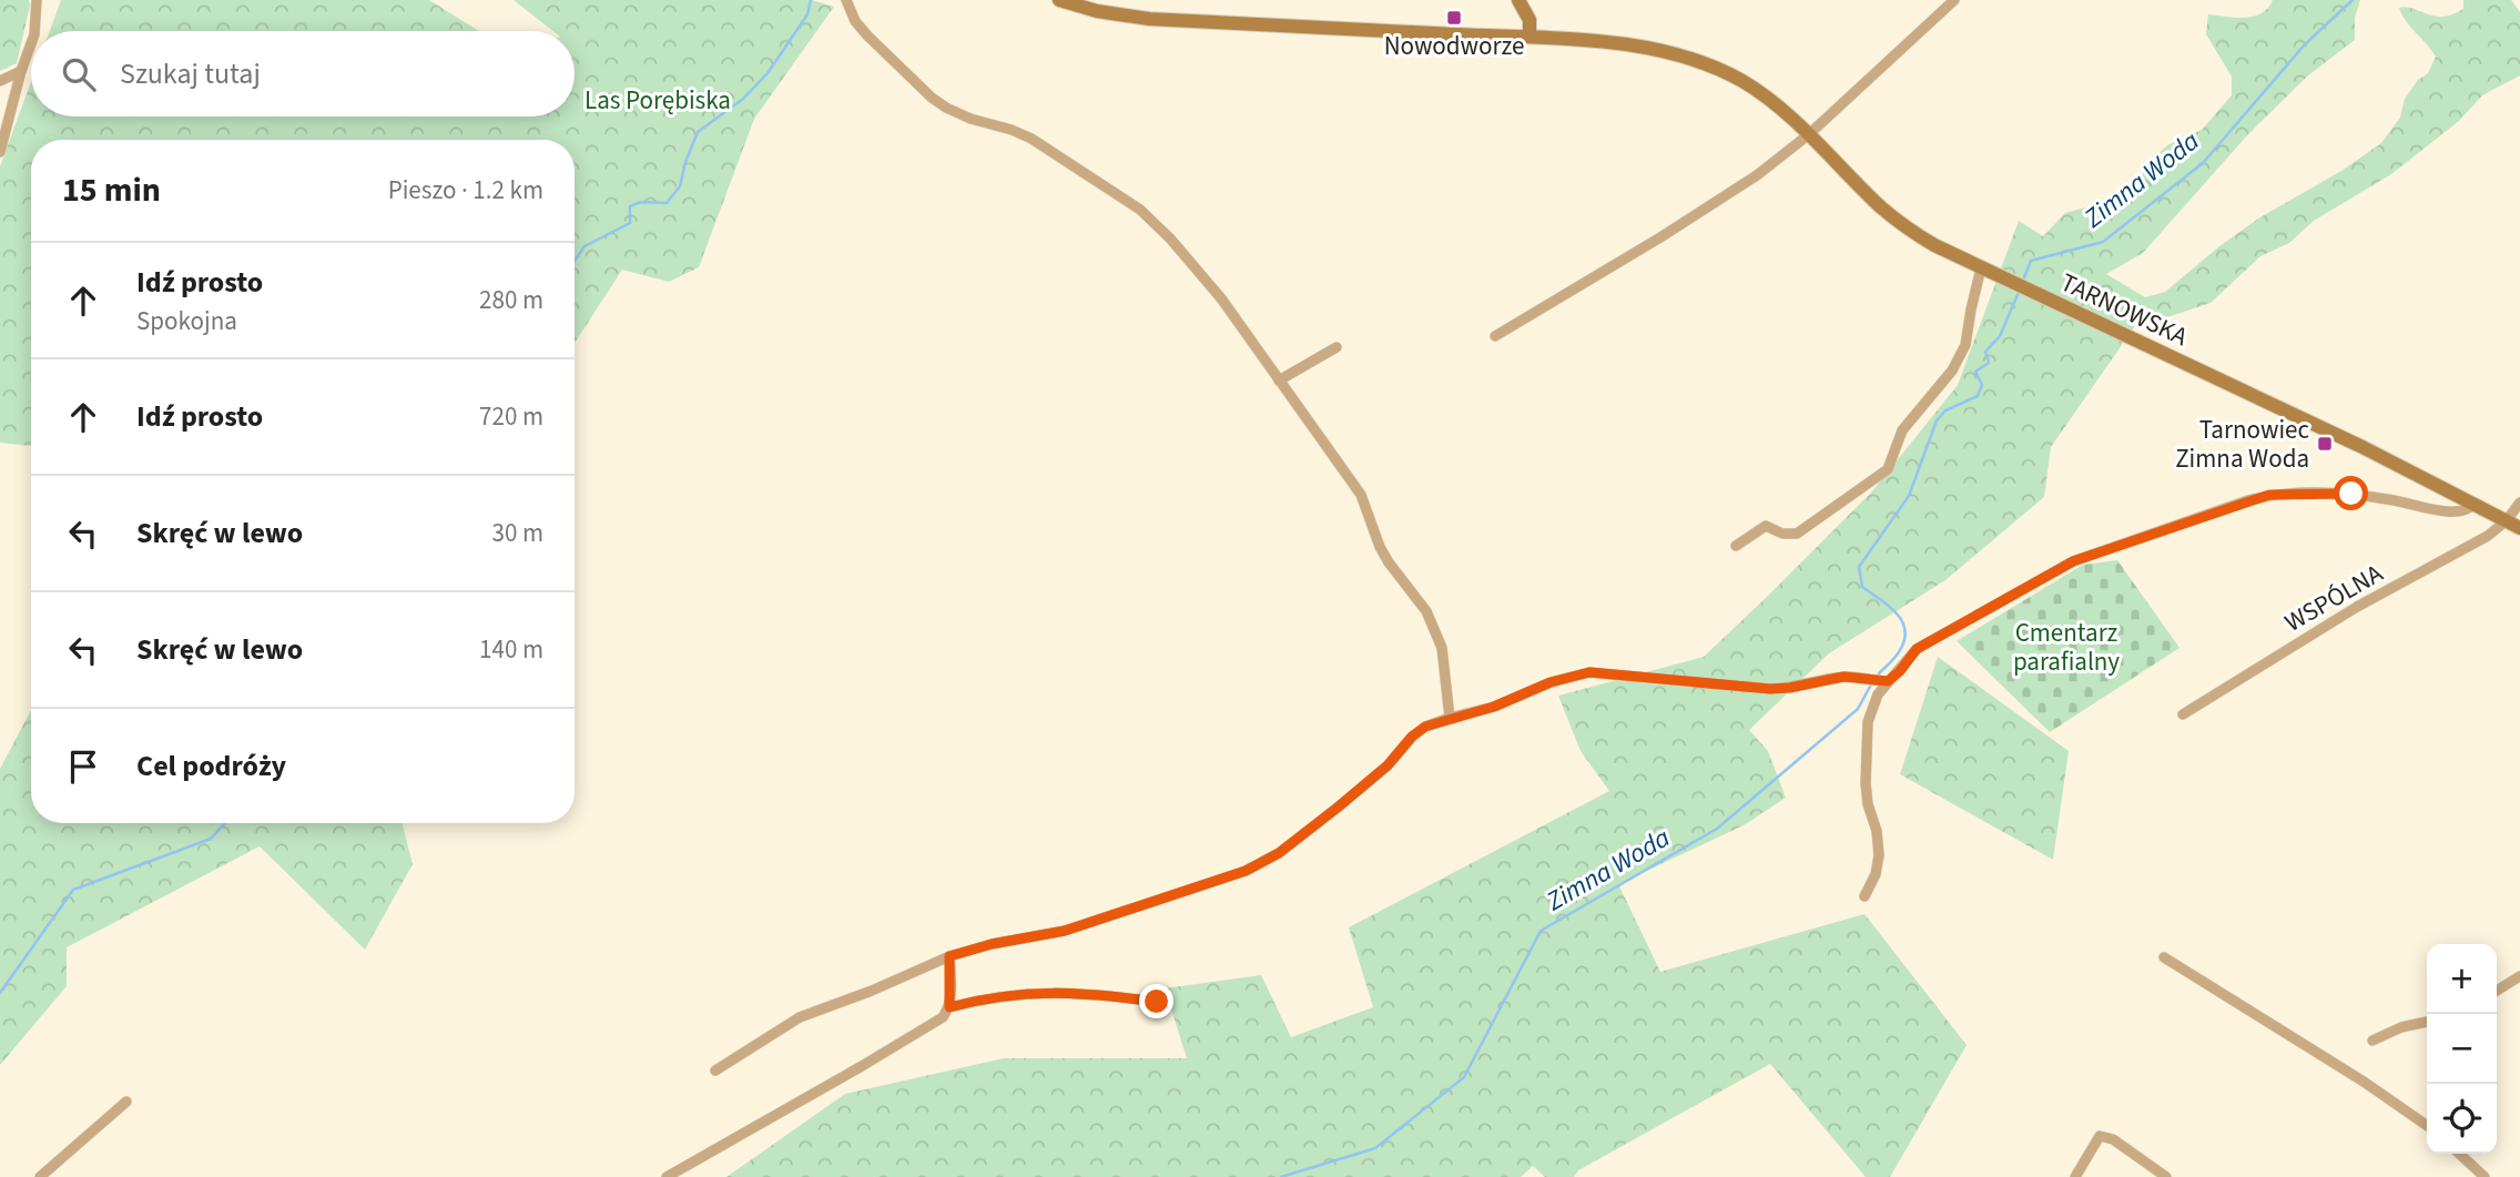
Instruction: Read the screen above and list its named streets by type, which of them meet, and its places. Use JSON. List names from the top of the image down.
{
  "streets": {
    "main road": ["TARNOWSKA"],
    "street": ["WSPÓLNA"]
  },
  "crossings": [
    ["TARNOWSKA", "WSPÓLNA"]
  ],
  "water": ["Zimna Woda"],
  "parks": ["Las Porębiska", "Cmentarz parafialny"],
  "places": {
    "transit": ["Nowodworze", "Tarnowiec Zimna Woda"]
  },
  "page": {
    "search": "Szukaj tutaj",
    "heading": ["15 min", "Pieszo · 1.2 km"],
    "list": [
      ["Idź prosto", "Spokojna", "280 m"],
      ["Idź prosto", "720 m"],
      ["Skręć w lewo", "30 m"],
      ["Skręć w lewo", "140 m"],
      "Cel podróży"
    ],
    "map_buttons": ["+", "−"]
  }
}
